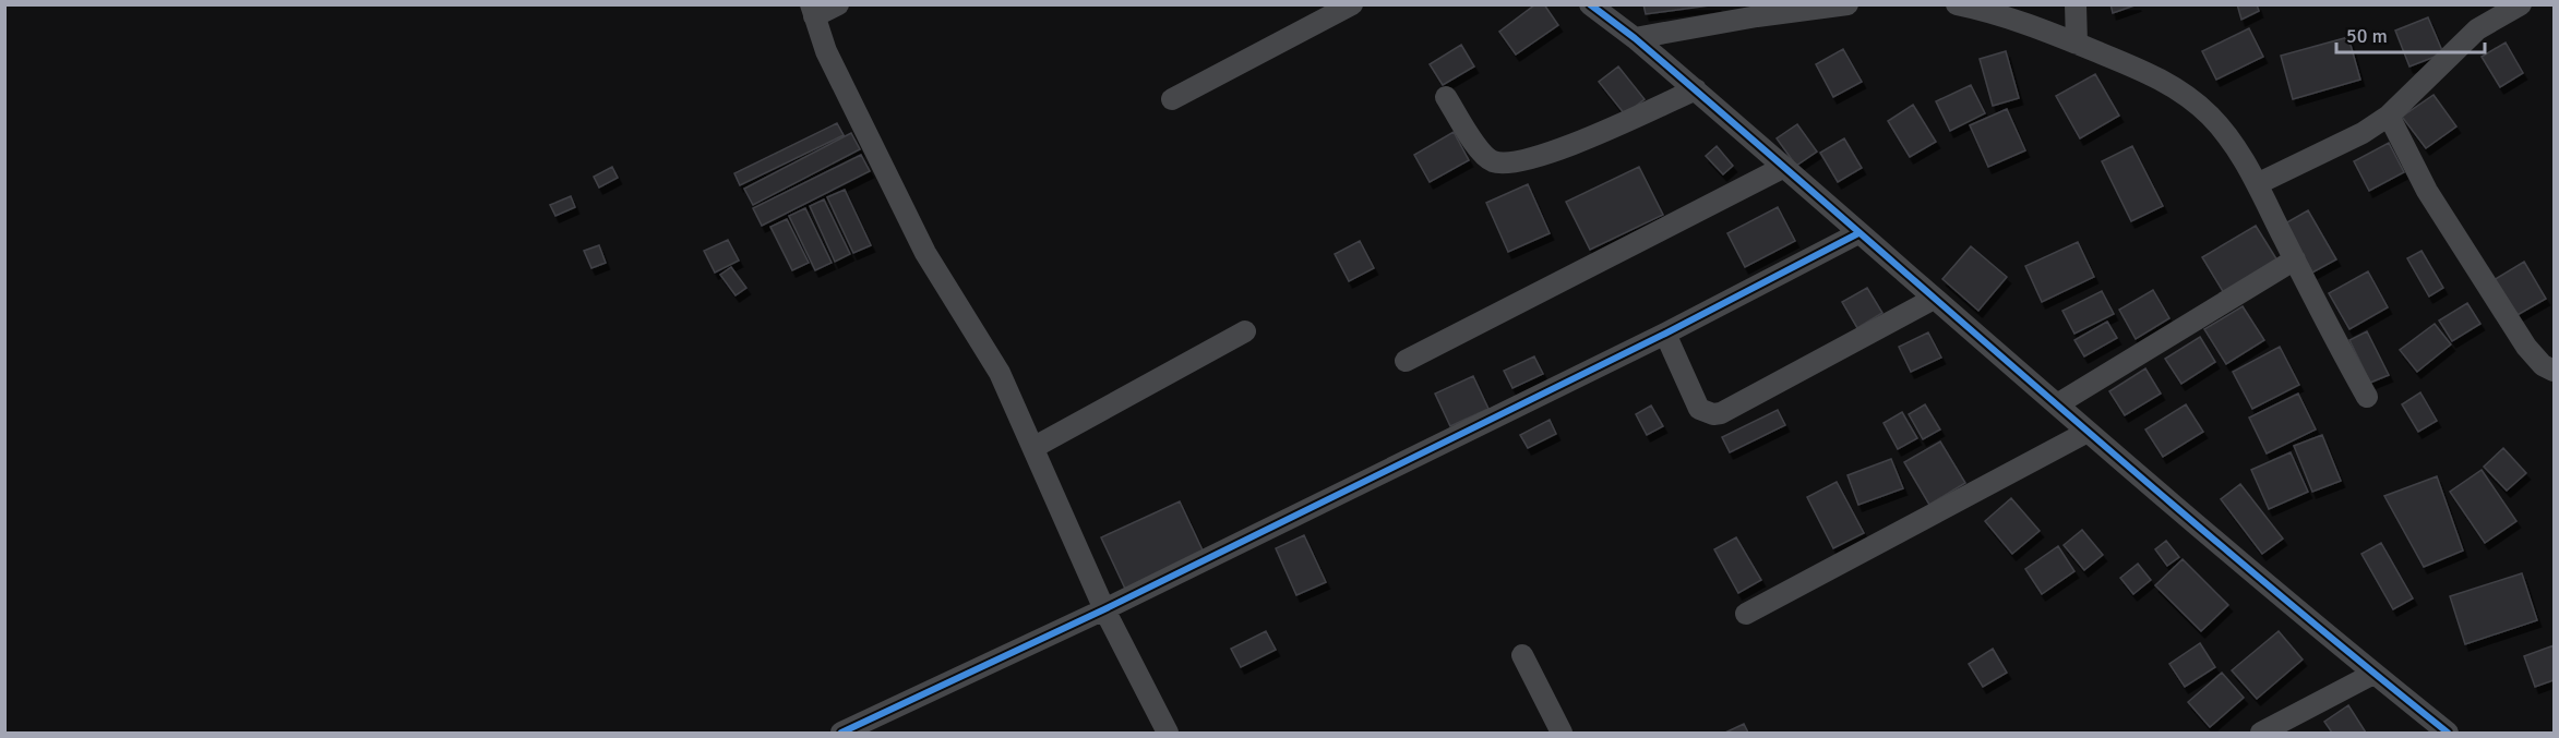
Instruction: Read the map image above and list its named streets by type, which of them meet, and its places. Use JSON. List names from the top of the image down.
{
  "scale_bar": "50 m"
}
